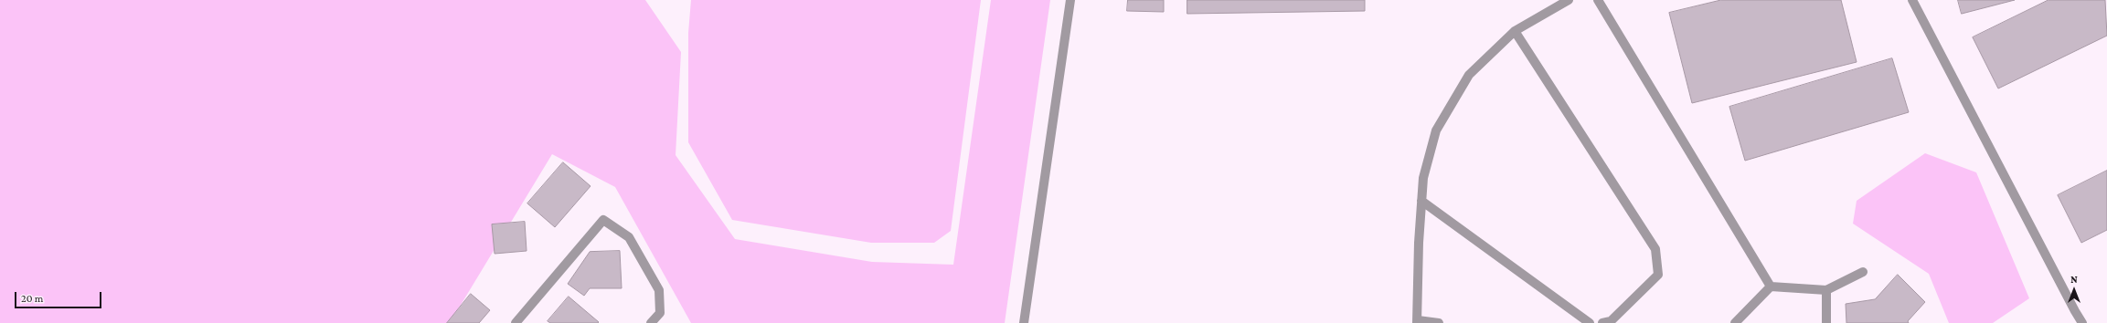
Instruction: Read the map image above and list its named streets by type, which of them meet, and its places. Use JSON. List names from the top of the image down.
{
  "scale_bar": "20 m",
  "north": "top"
}
